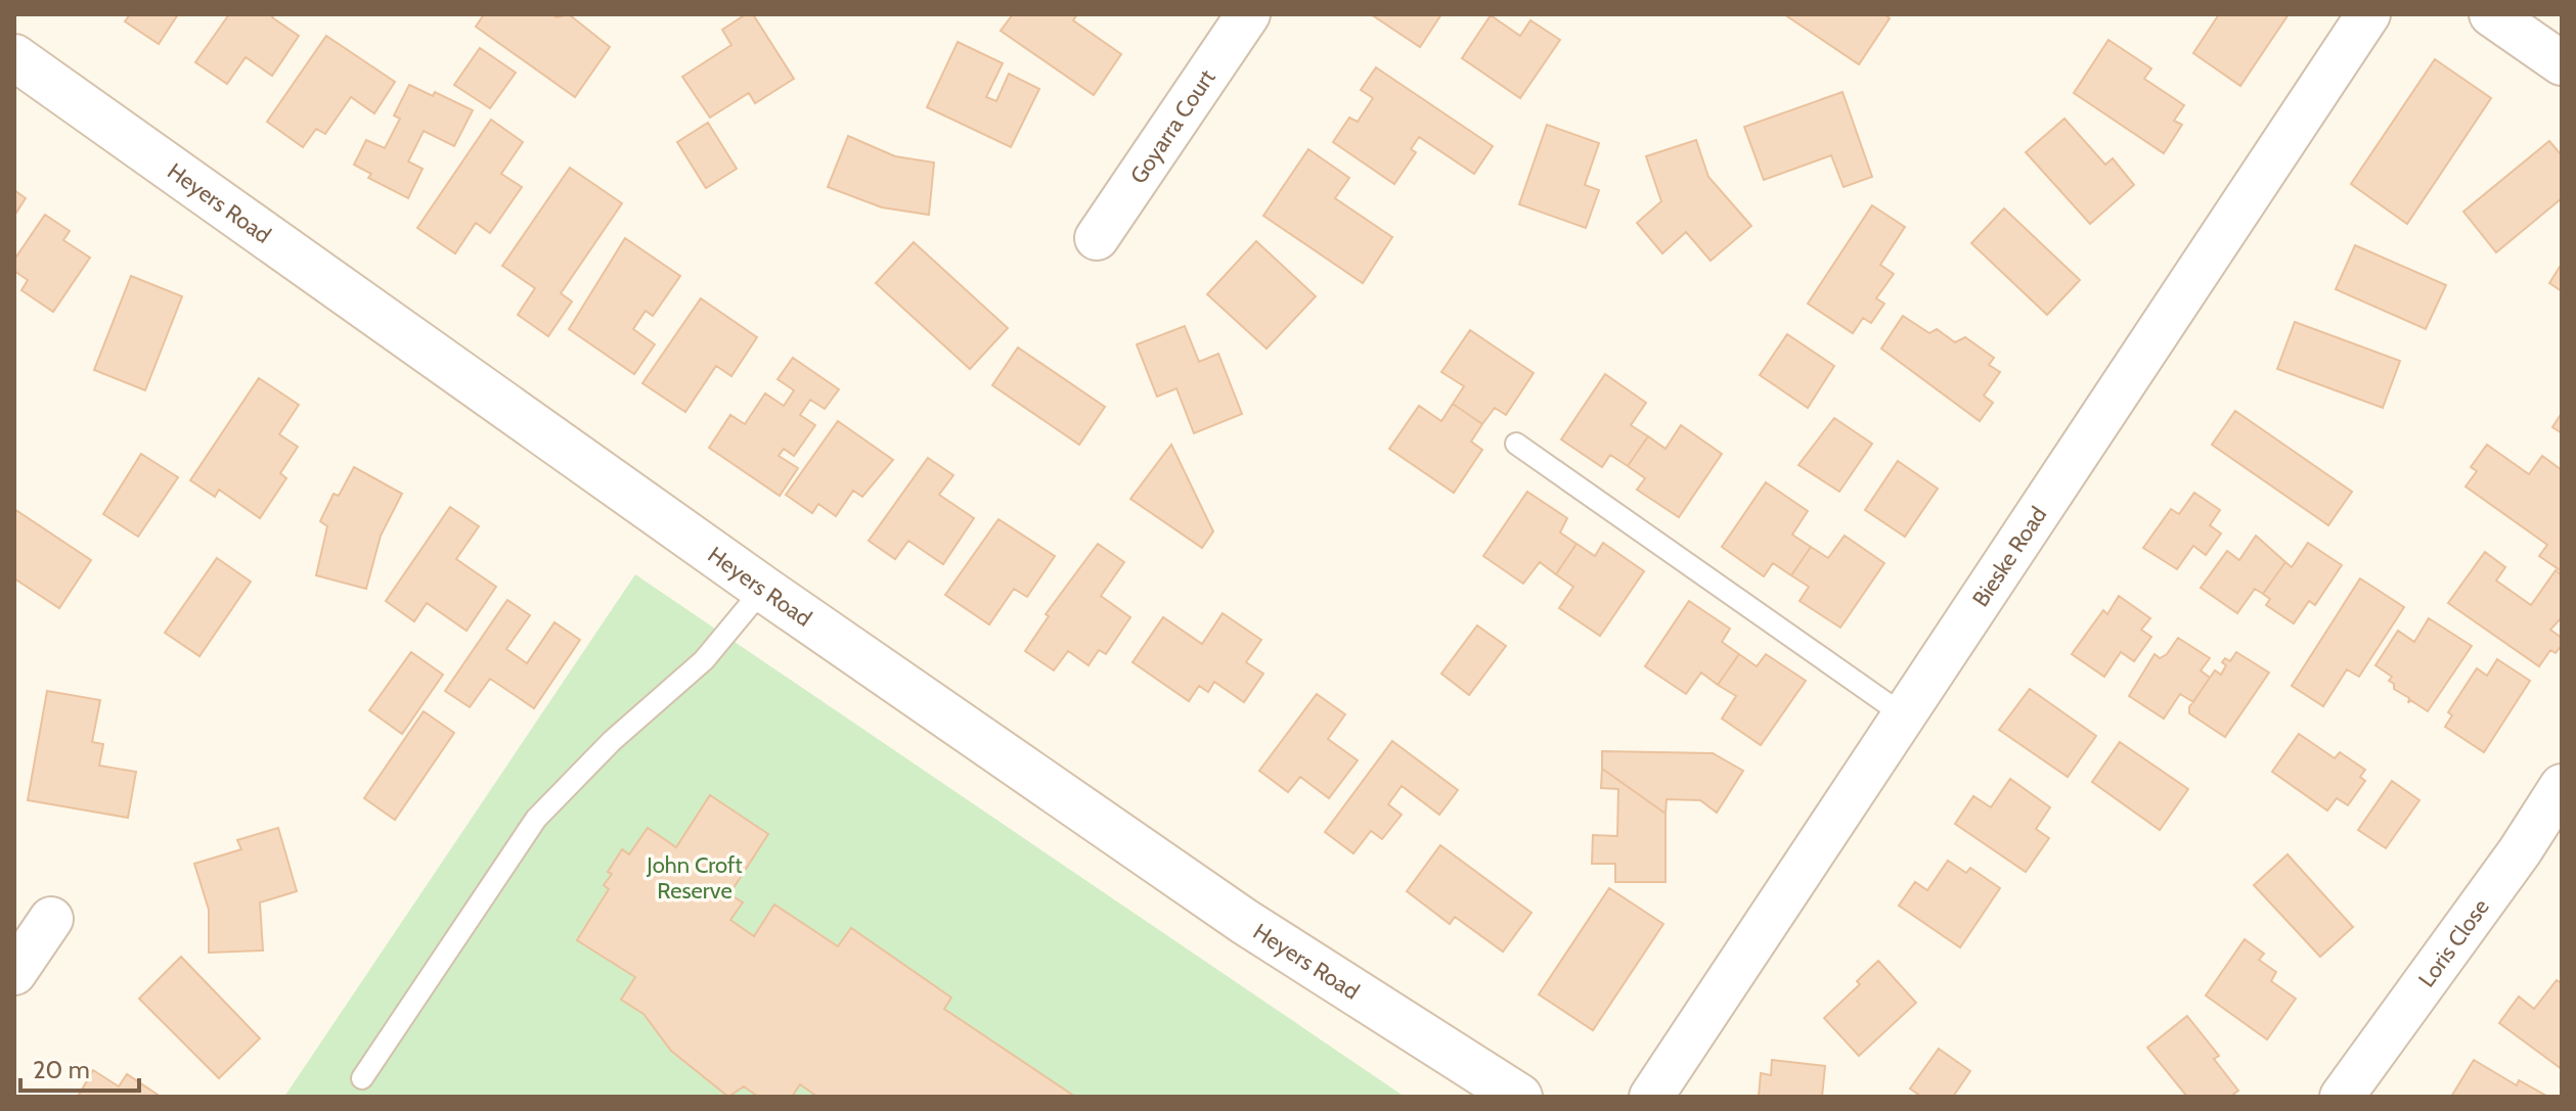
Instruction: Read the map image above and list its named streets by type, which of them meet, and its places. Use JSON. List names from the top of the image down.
{
  "streets": {
    "street": [
      "Goyarra Court",
      "Heyers Road",
      "Bieske Road",
      "Loris Close"
    ]
  },
  "parks": ["John Croft Reserve"],
  "scale_bar": "20 m"
}
